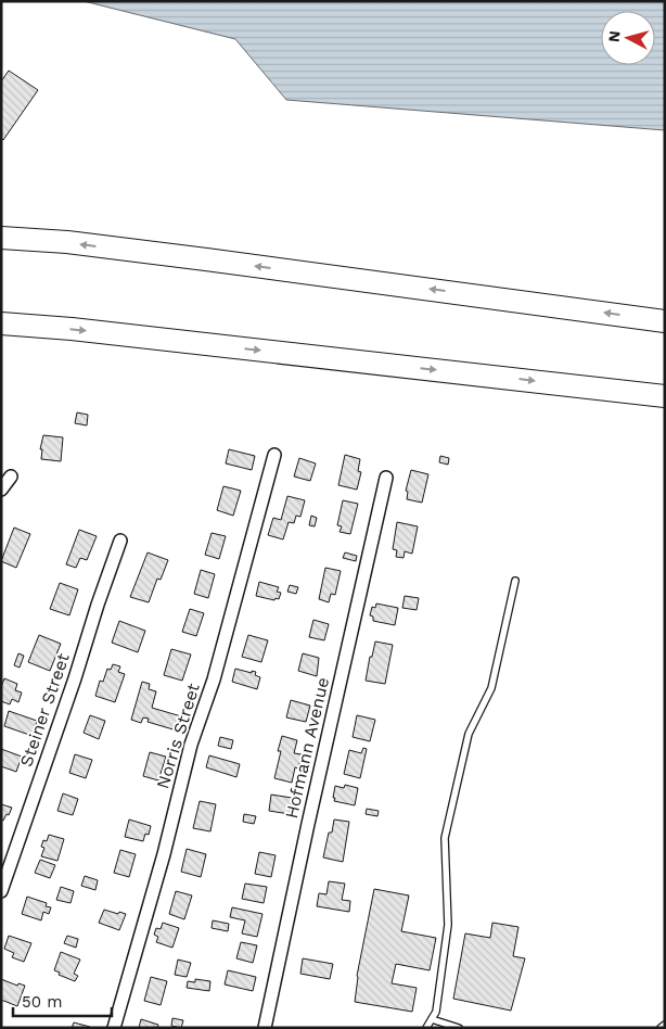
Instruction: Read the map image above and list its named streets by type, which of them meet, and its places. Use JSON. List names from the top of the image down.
{
  "streets": {
    "street": ["Steiner Street", "Norris Street", "Hofmann Avenue"]
  },
  "scale_bar": "50 m",
  "north": "left"
}
